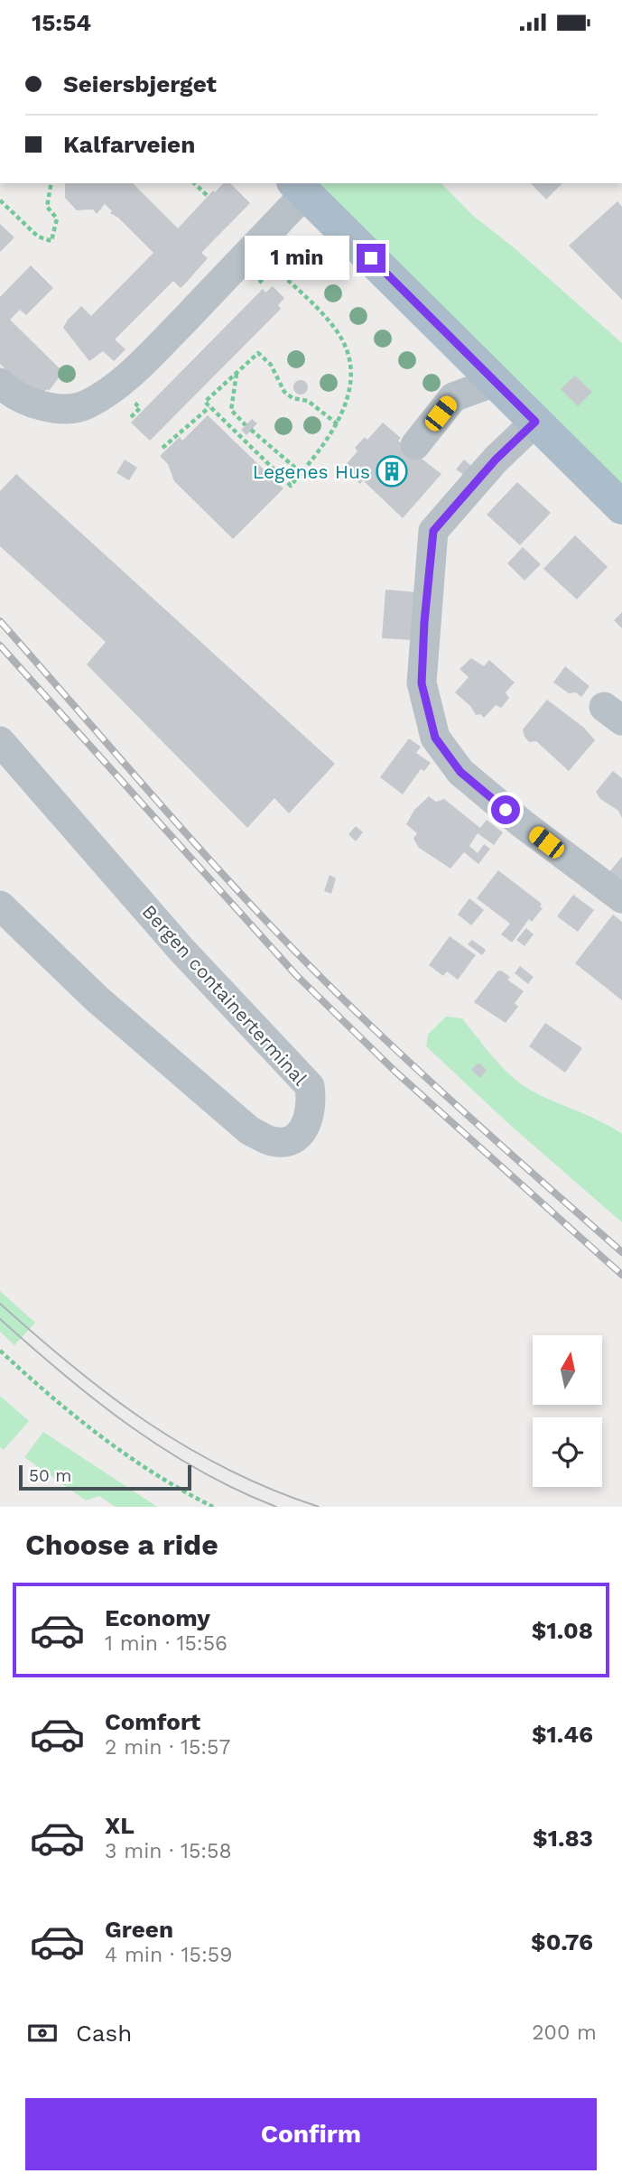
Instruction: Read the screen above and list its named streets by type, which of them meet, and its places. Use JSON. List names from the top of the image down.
{
  "streets": {
    "street": ["Bergen containerterminal"]
  },
  "places": {
    "building": ["Legenes Hus"]
  },
  "scale_bar": "50 m",
  "north": "top",
  "page": {
    "status": "15:54",
    "banner": ["Seiersbjerget", "Kalfarveien"],
    "bubble": "1 min",
    "scale": "50 m",
    "heading": "Choose a ride",
    "list": [
      {
        "name": "Economy",
        "note": "1 min · 15:56",
        "value": "$1.08"
      },
      {
        "name": "Comfort",
        "note": "2 min · 15:57",
        "value": "$1.46"
      },
      {
        "name": "XL",
        "note": "3 min · 15:58",
        "value": "$1.83"
      },
      {
        "name": "Green",
        "note": "4 min · 15:59",
        "value": "$0.76"
      }
    ],
    "pay": ["Cash", "200 m"],
    "buttons": "Confirm"
  }
}
